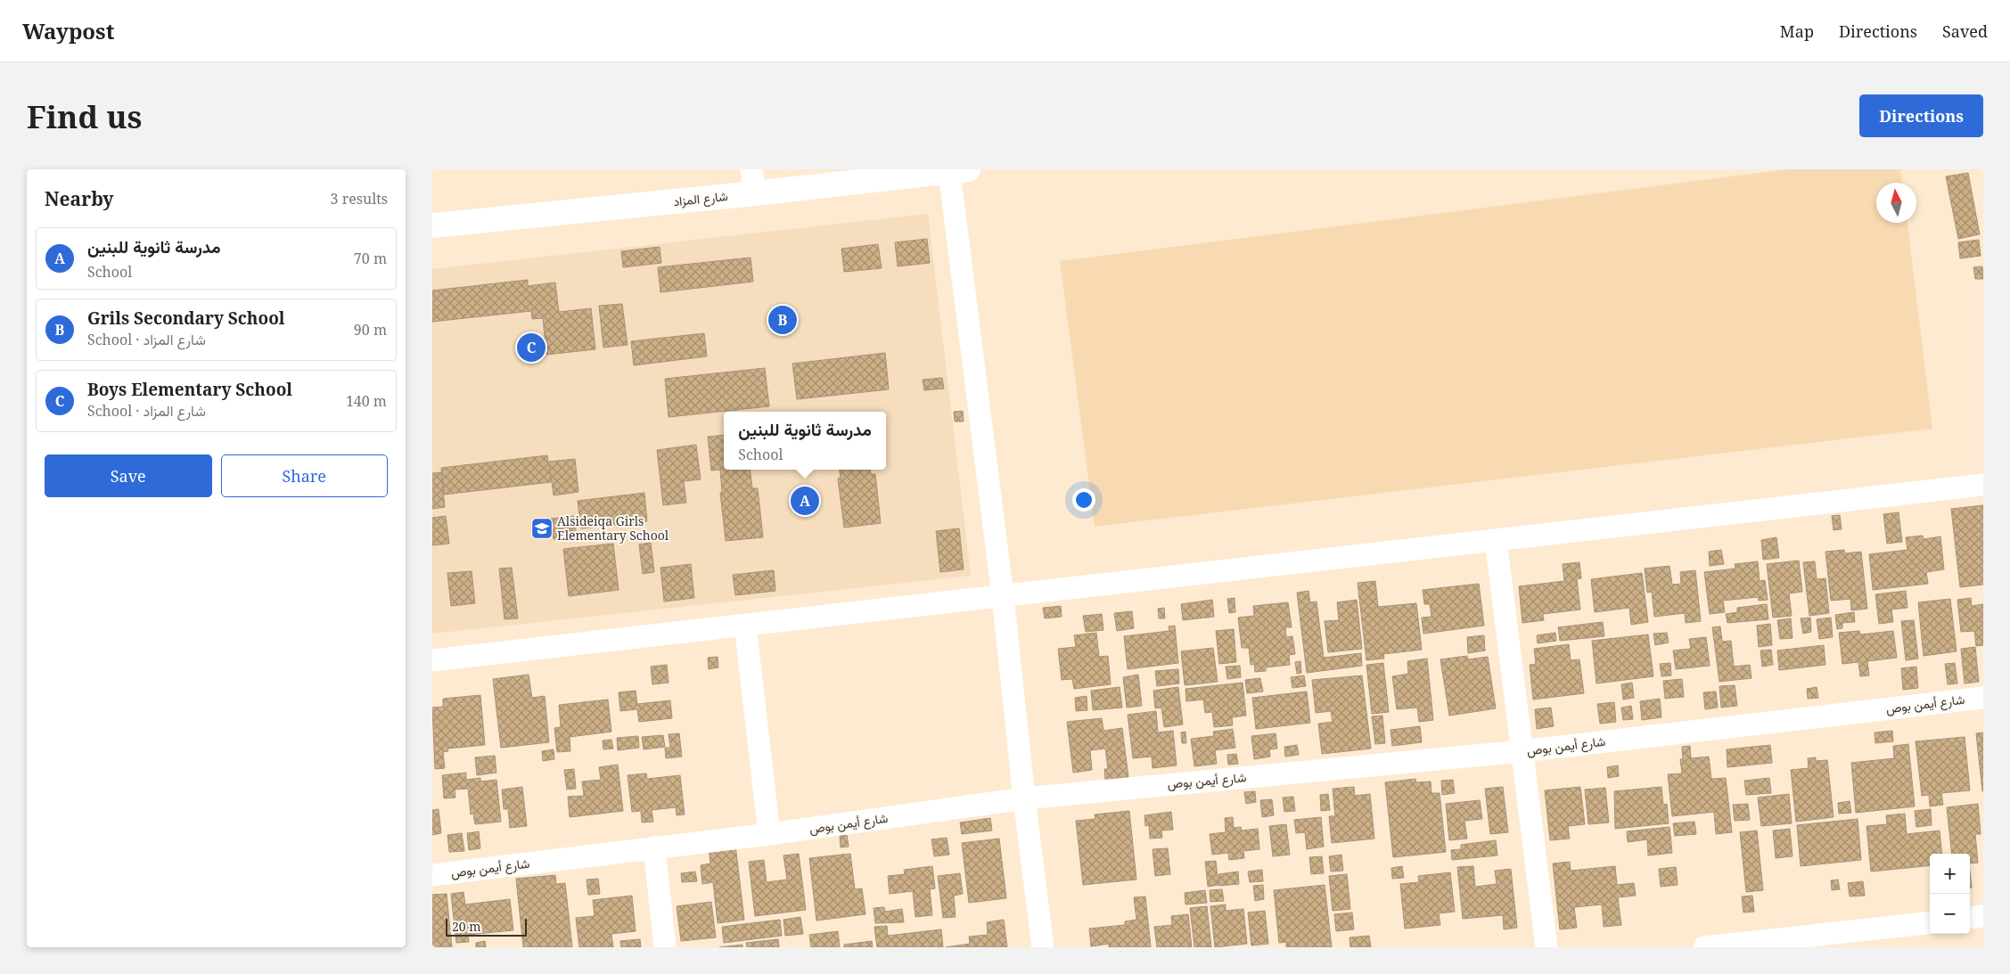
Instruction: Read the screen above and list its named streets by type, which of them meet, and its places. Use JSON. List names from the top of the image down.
{
  "streets": {
    "street": ["شارع المزاد", "شارع أيمن بوص"]
  },
  "places": {
    "school or university": ["Alsideiqa Girls Elementary School"]
  },
  "scale_bar": "20 m",
  "north": "top",
  "page": {
    "header": "Waypost",
    "nav": ["Map", "Directions", "Saved"],
    "buttons": [
      "Directions",
      ["Save", "Share"]
    ],
    "title": "Find us",
    "heading": ["Nearby", "3 results"],
    "list": [
      {
        "mark": "A",
        "name": "مدرسة ثانوية للبنين",
        "note": "School",
        "value": "70 m"
      },
      {
        "mark": "B",
        "name": "Grils Secondary School",
        "note": "School · شارع المزاد",
        "value": "90 m"
      },
      {
        "mark": "C",
        "name": "Boys Elementary School",
        "note": "School · شارع المزاد",
        "value": "140 m"
      }
    ],
    "pins": ["B", "C", "A"],
    "popup": ["مدرسة ثانوية للبنين", "School"],
    "map_buttons": ["+", "−"],
    "scale": "20 m"
  }
}
